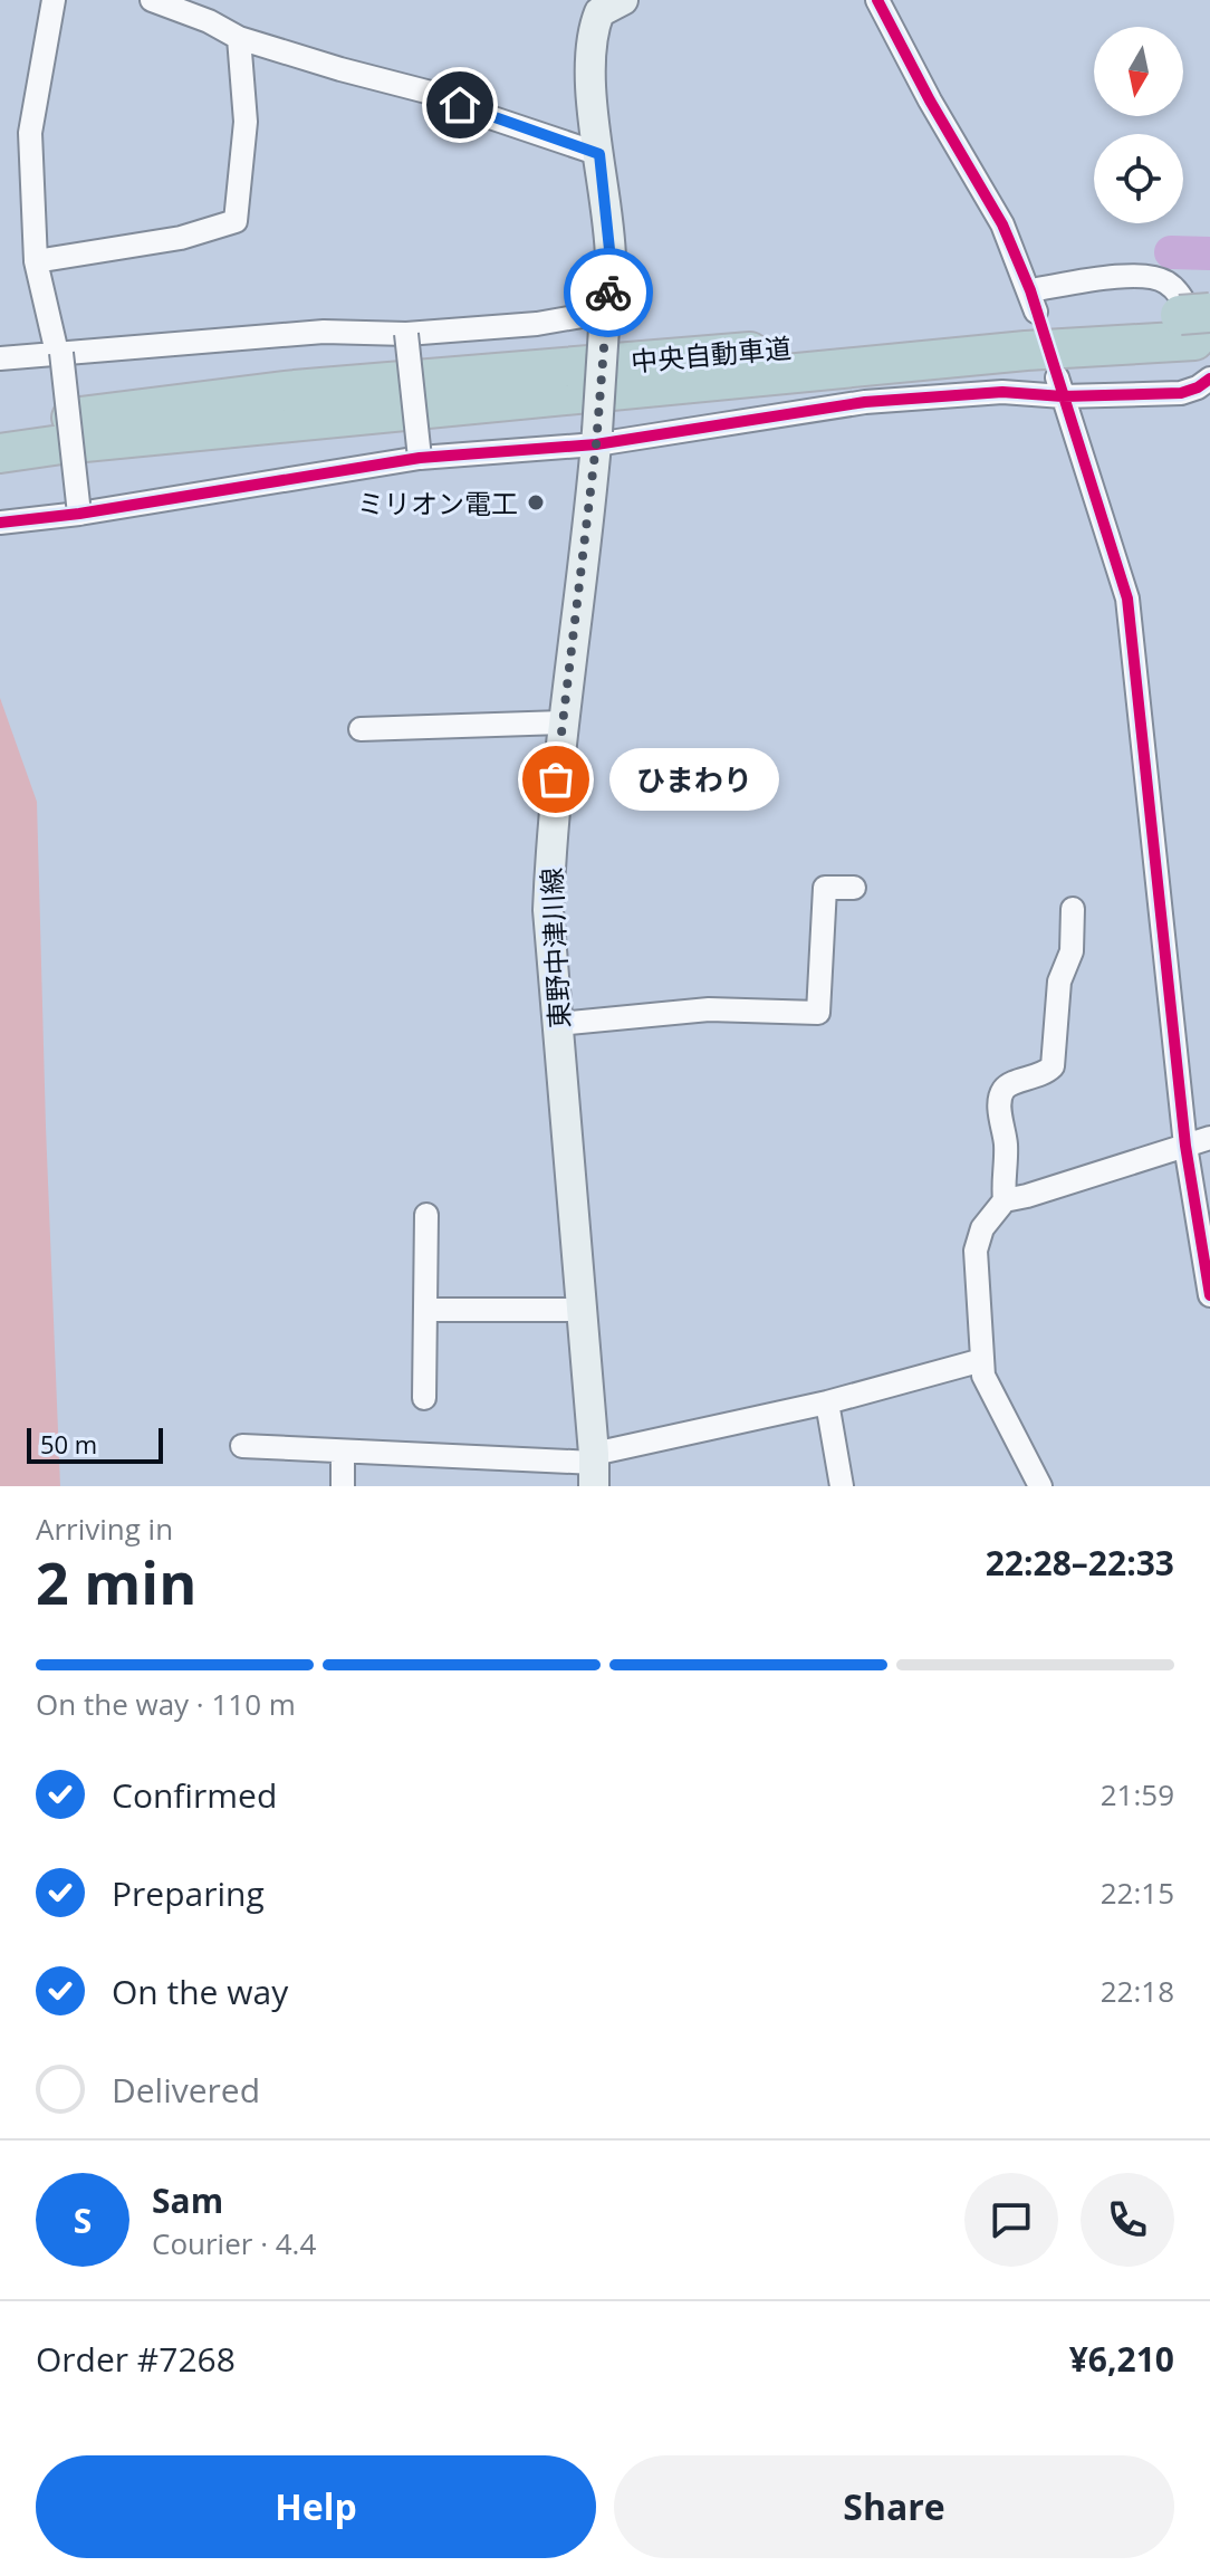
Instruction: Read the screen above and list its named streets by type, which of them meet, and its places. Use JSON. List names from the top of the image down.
{
  "streets": {
    "highway": ["中央自動車道"],
    "main road": ["東野中津川線"]
  },
  "places": ["ミリオン電工", "ひまわり"],
  "scale_bar": "50 m",
  "north": "bottom",
  "page": {
    "bubble": "ひまわり",
    "scale": "50 m",
    "heading": ["2 min", "Arriving in", "22:28–22:33"],
    "panel": [
      "Sam",
      "Courier · 4.4",
      "Order #7268",
      "¥6,210"
    ],
    "bar": "On the way · 110 m",
    "list": [
      ["Confirmed", "21:59"],
      ["Preparing", "22:15"],
      ["On the way", "22:18"],
      "Delivered"
    ],
    "round": "S",
    "buttons": ["Help", "Share"]
  }
}
